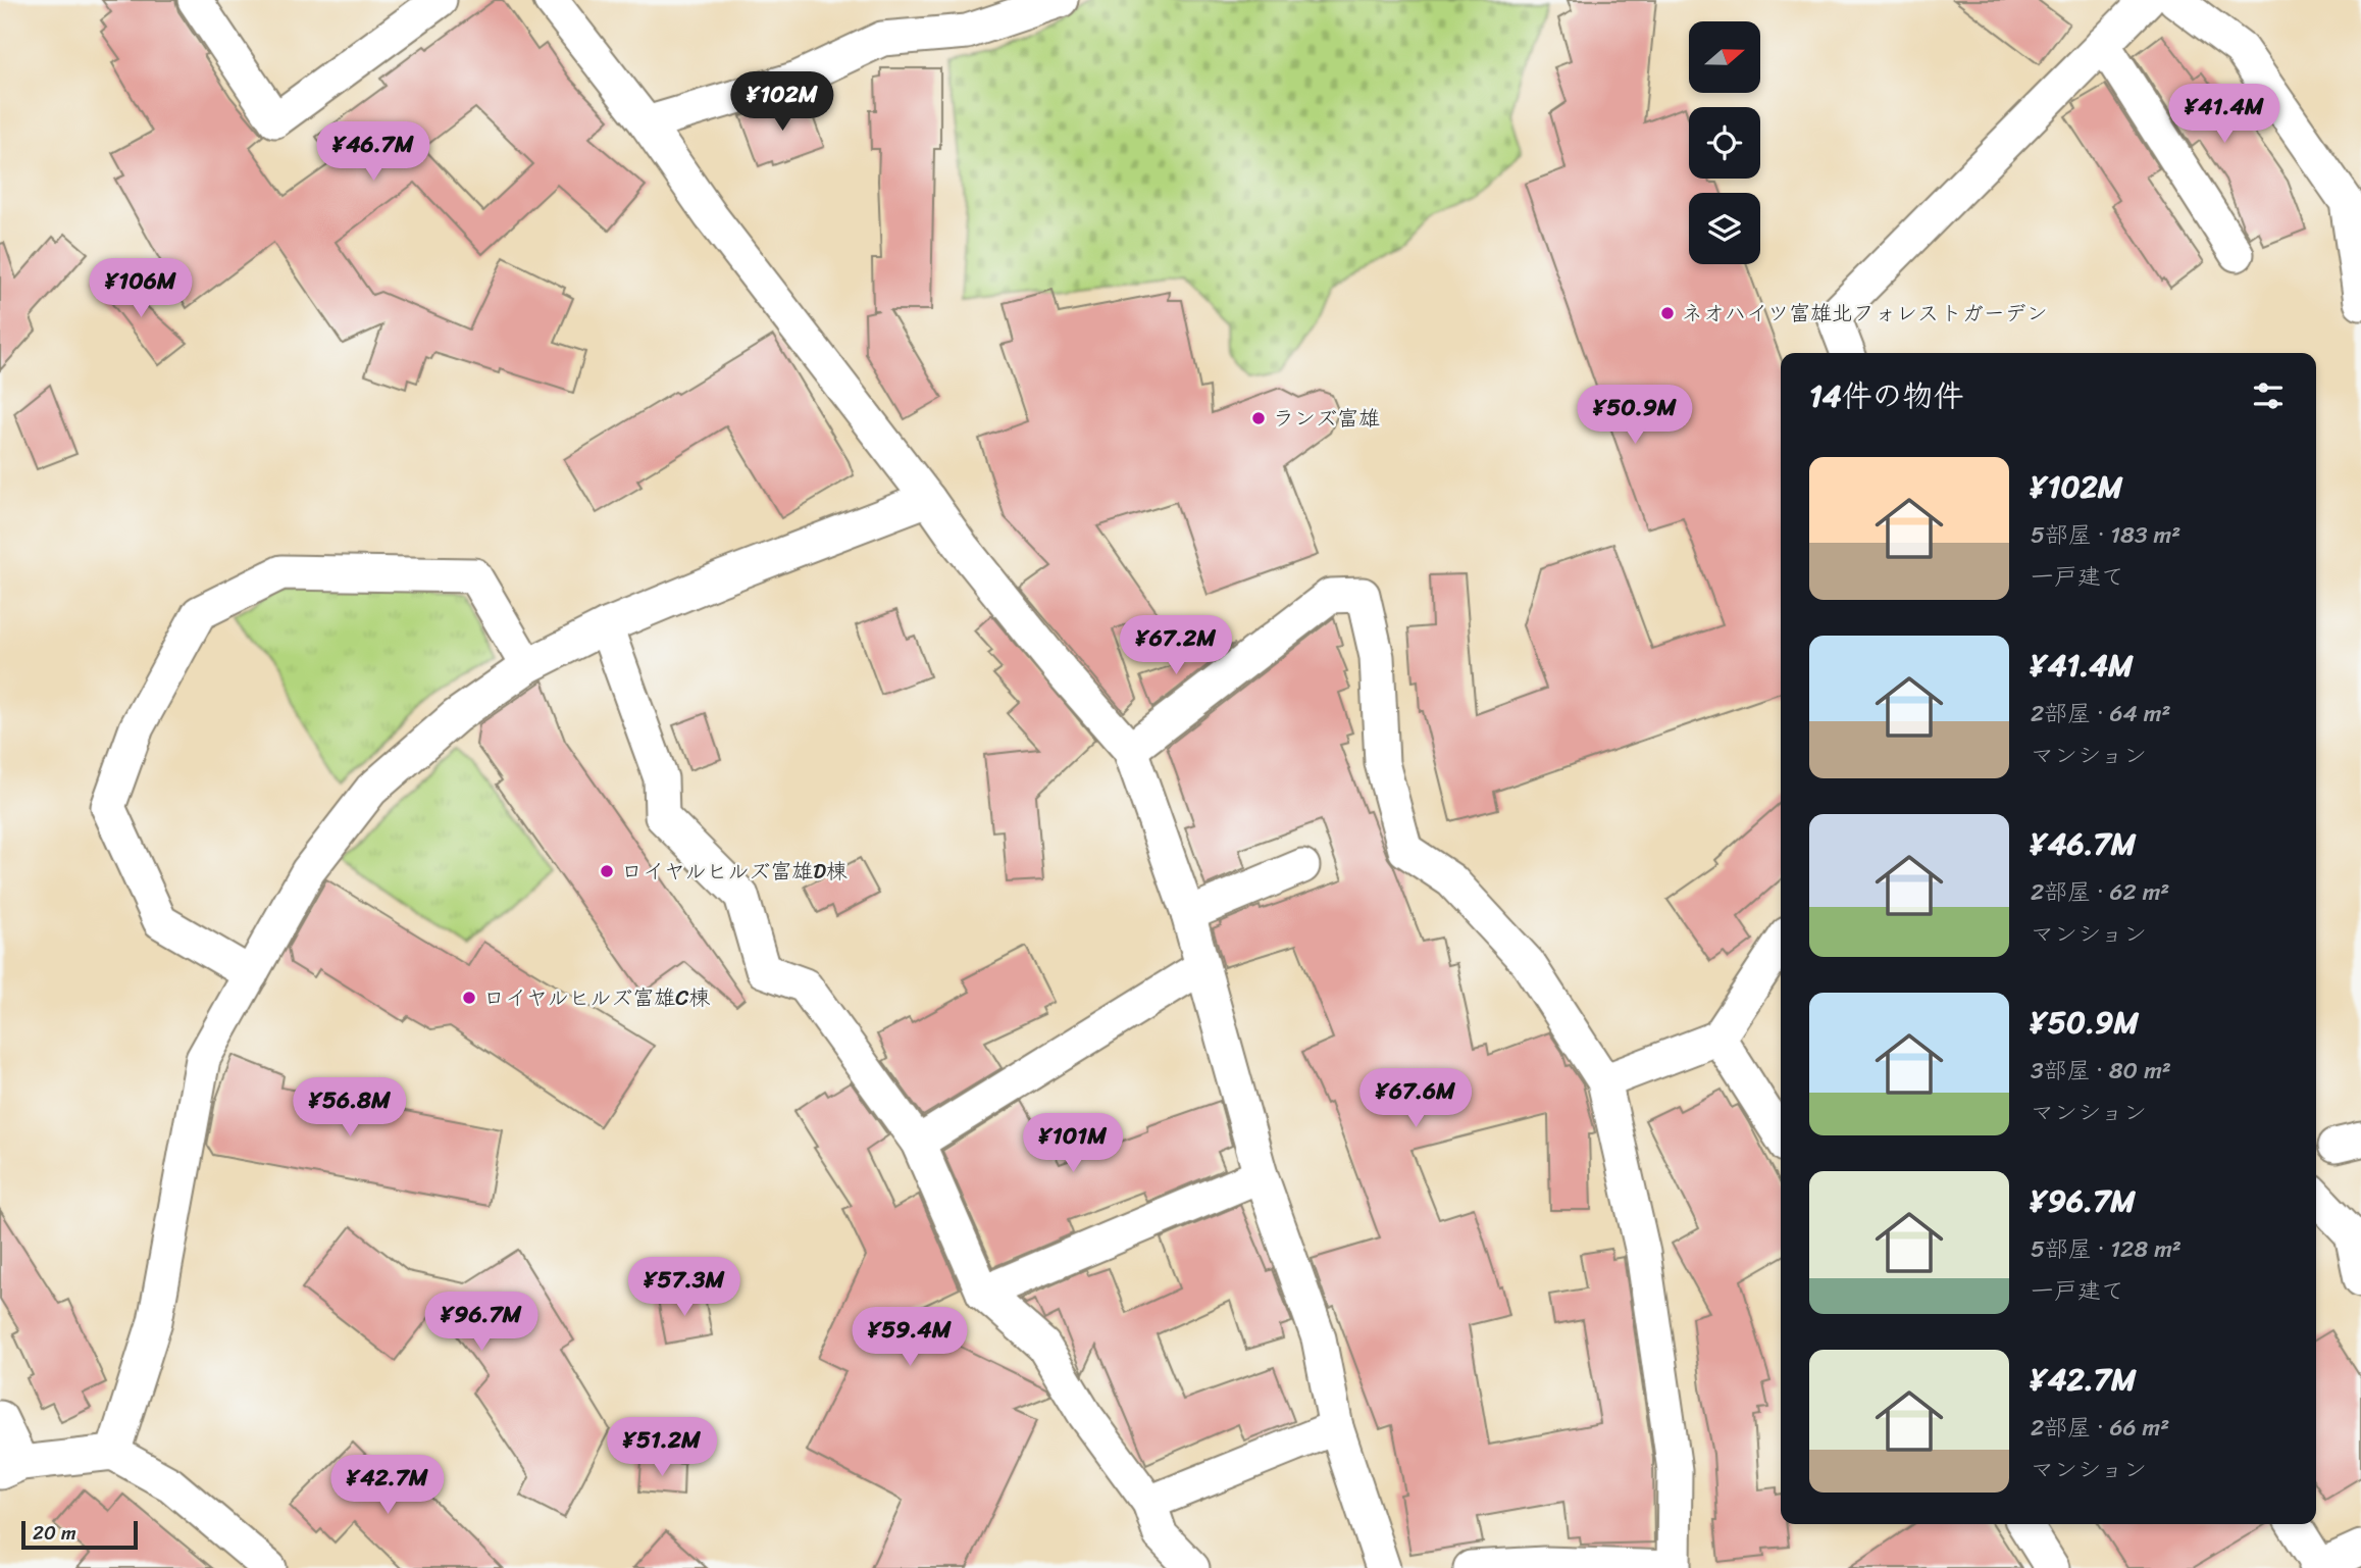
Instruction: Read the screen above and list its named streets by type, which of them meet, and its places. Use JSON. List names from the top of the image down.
{
  "places": [
    "ネオハイツ富雄北フォレストガーデン",
    "ランズ富雄",
    "ロイヤルヒルズ富雄D棟",
    "ロイヤルヒルズ富雄C棟"
  ],
  "scale_bar": "20 m",
  "north": "right",
  "page": {
    "price": [
      "¥102M",
      "¥41.4M",
      "¥46.7M",
      "¥106M",
      "¥50.9M",
      "¥67.2M",
      "¥67.6M",
      "¥56.8M",
      "¥101M",
      "¥57.3M",
      "¥96.7M",
      "¥59.4M",
      "¥51.2M",
      "¥42.7M"
    ],
    "heading": "14件の物件",
    "list": [
      {
        "name": "¥102M",
        "note": "5部屋 · 183 m² · 一戸建て"
      },
      {
        "name": "¥41.4M",
        "note": "2部屋 · 64 m² · マンション"
      },
      {
        "name": "¥46.7M",
        "note": "2部屋 · 62 m² · マンション"
      },
      {
        "name": "¥50.9M",
        "note": "3部屋 · 80 m² · マンション"
      },
      {
        "name": "¥96.7M",
        "note": "5部屋 · 128 m² · 一戸建て"
      },
      {
        "name": "¥42.7M",
        "note": "2部屋 · 66 m² · マンション"
      }
    ],
    "scale": "20 m"
  }
}
